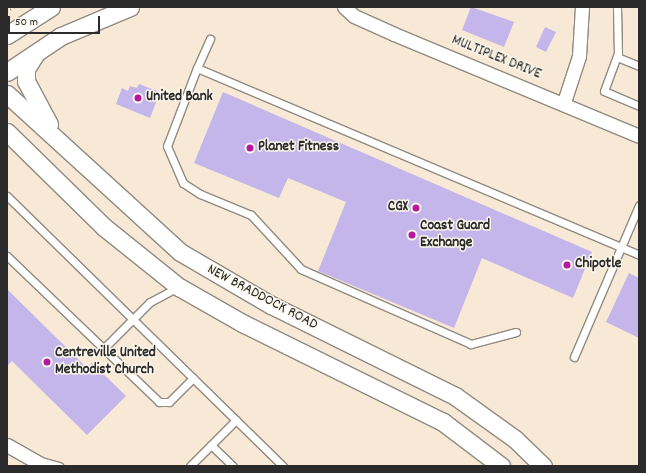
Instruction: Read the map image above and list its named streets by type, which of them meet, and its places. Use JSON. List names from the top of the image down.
{
  "streets": {
    "street": ["MULTIPLEX DRIVE", "NEW BRADDOCK ROAD"]
  },
  "places": [
    "United Bank",
    "Planet Fitness",
    "CGX",
    "Coast Guard Exchange",
    "Chipotle",
    "Centreville United Methodist Church"
  ],
  "scale_bar": "50 m"
}
